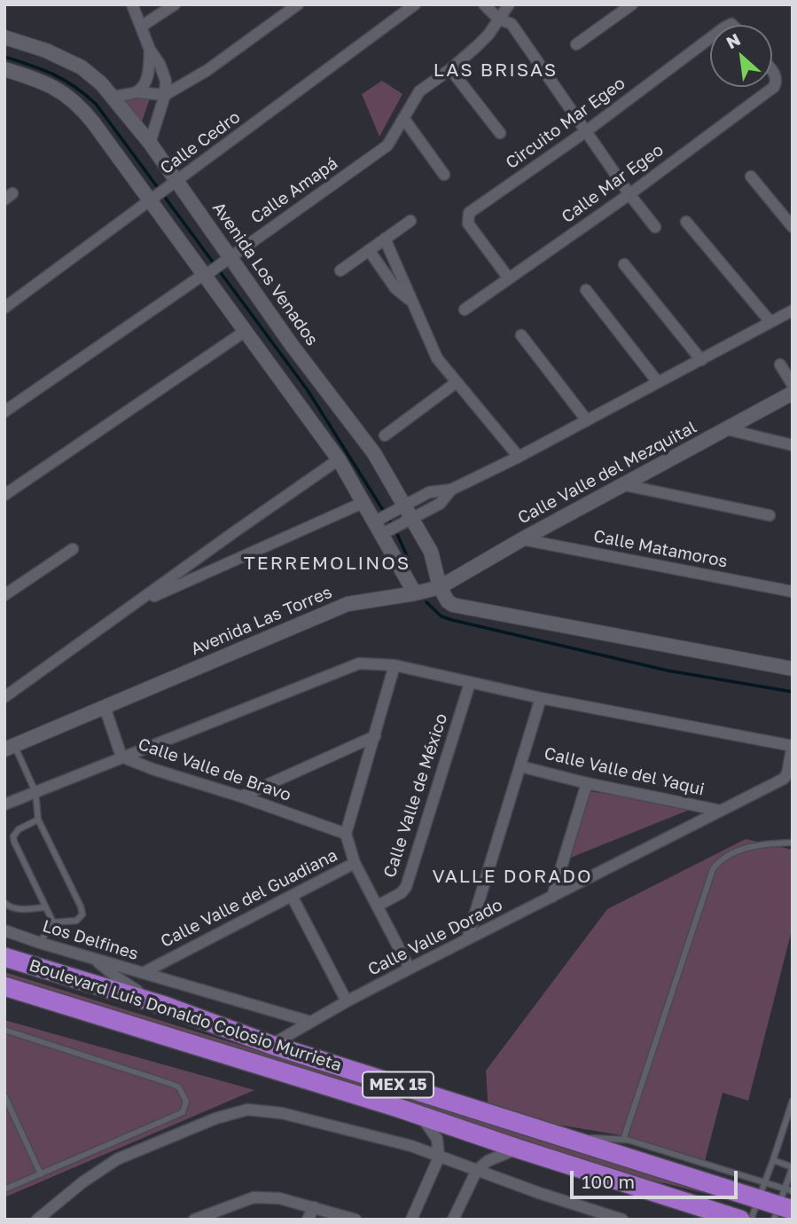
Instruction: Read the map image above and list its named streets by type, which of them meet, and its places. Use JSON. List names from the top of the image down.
{
  "streets": {
    "highway": ["Boulevard Luis Donaldo Colosio Murrieta", "MEX 15"],
    "street": [
      "Circuito Mar Egeo",
      "Calle Cedro",
      "Calle Mar Egeo",
      "Calle Amapá",
      "Avenida Los Venados",
      "Calle Valle del Mezquital",
      "Calle Matamoros",
      "Avenida Las Torres",
      "Calle Valle de Bravo",
      "Calle Valle del Yaqui",
      "Calle Valle de México",
      "Calle Valle del Guadiana",
      "Calle Valle Dorado",
      "Los Delfines"
    ]
  },
  "crossings": [
    ["Circuito Mar Egeo", "Calle Mar Egeo"],
    ["Calle Cedro", "Avenida Los Venados"],
    ["Calle Amapá", "Avenida Los Venados"],
    ["Avenida Los Venados", "Calle Valle del Mezquital"],
    ["Avenida Los Venados", "Avenida Las Torres"],
    ["Calle Valle del Mezquital", "Calle Matamoros"],
    ["Calle Valle del Mezquital", "Avenida Las Torres"],
    ["Avenida Las Torres", "Calle Valle de Bravo"],
    ["Calle Valle de Bravo", "Calle Valle del Guadiana"],
    ["Calle Valle del Yaqui", "Calle Valle Dorado"],
    ["Calle Valle del Guadiana", "Los Delfines"],
    ["Calle Valle Dorado", "Los Delfines"],
    ["Calle Valle Dorado", "Boulevard Luis Donaldo Colosio Murrieta"]
  ],
  "districts": ["LAS BRISAS", "TERREMOLINOS", "VALLE DORADO"],
  "scale_bar": "100 m",
  "north": "top left"
}
